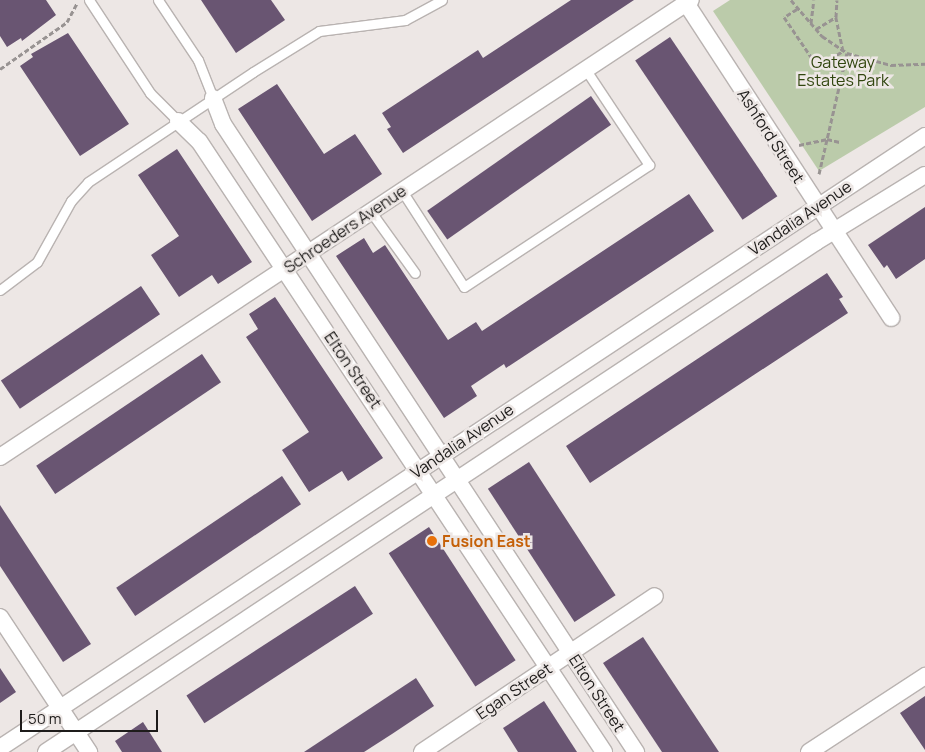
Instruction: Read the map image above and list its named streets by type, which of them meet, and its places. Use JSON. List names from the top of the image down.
{
  "streets": {
    "street": [
      "Ashford Street",
      "Vandalia Avenue",
      "Schroeders Avenue",
      "Elton Street",
      "Egan Street"
    ]
  },
  "crossings": [
    ["Ashford Street", "Vandalia Avenue"],
    ["Ashford Street", "Schroeders Avenue"],
    ["Vandalia Avenue", "Elton Street"],
    ["Schroeders Avenue", "Elton Street"],
    ["Elton Street", "Egan Street"]
  ],
  "parks": ["Gateway Estates Park"],
  "places": ["Fusion East"],
  "scale_bar": "50 m"
}
